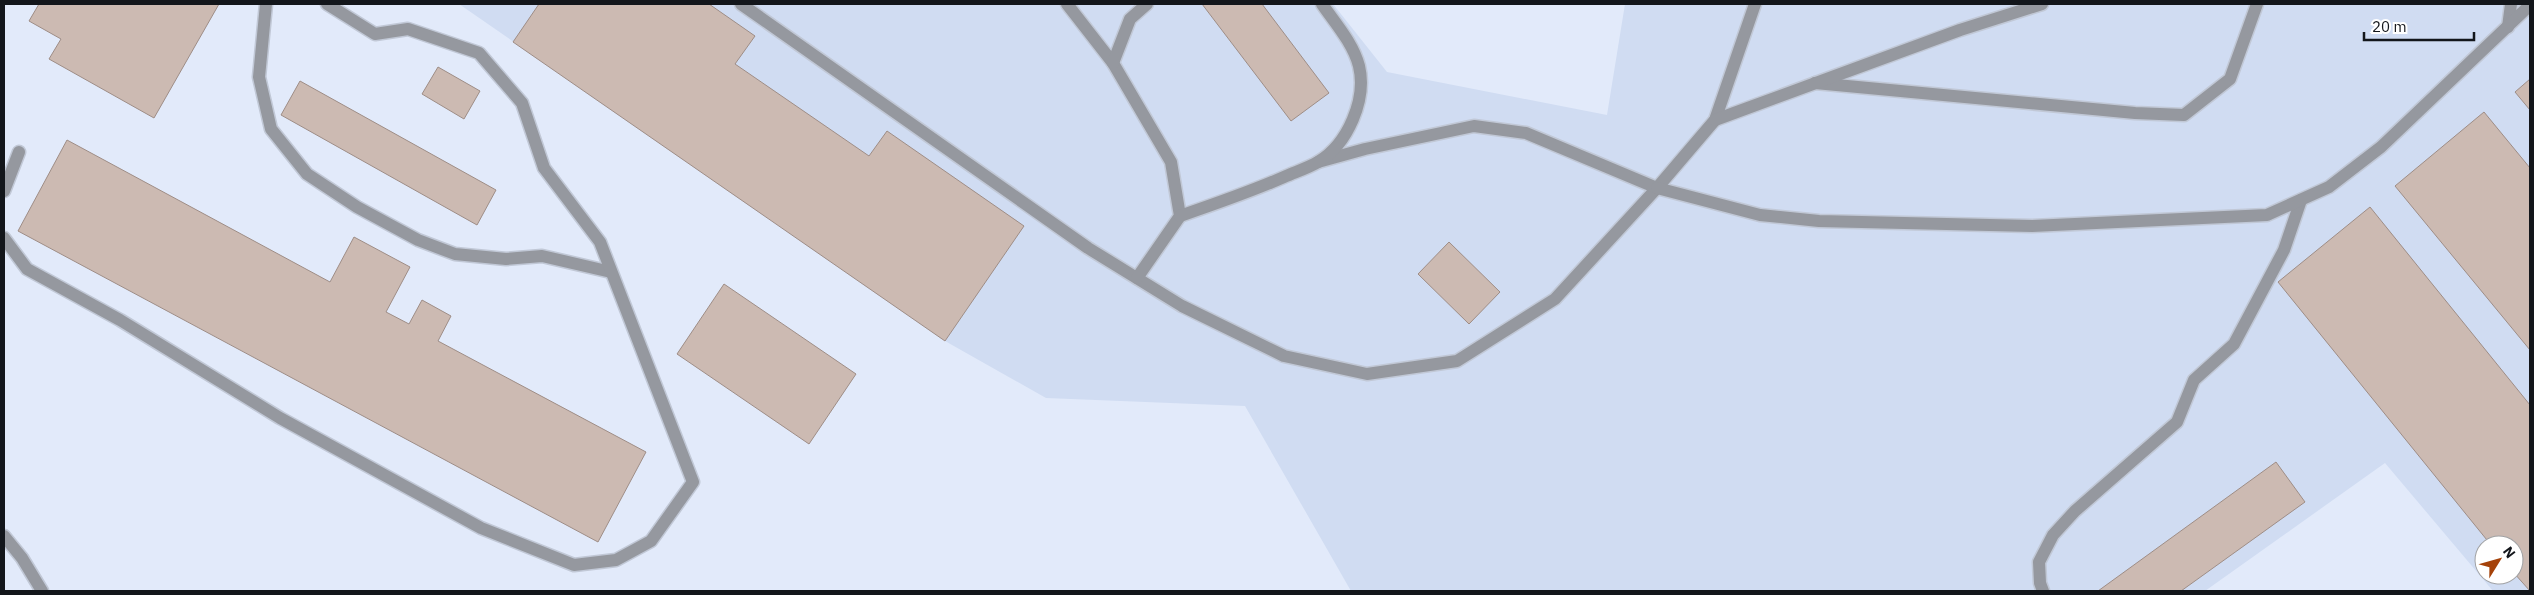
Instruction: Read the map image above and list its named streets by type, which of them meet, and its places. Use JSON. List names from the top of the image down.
{
  "scale_bar": "20 m",
  "north": "top right"
}
